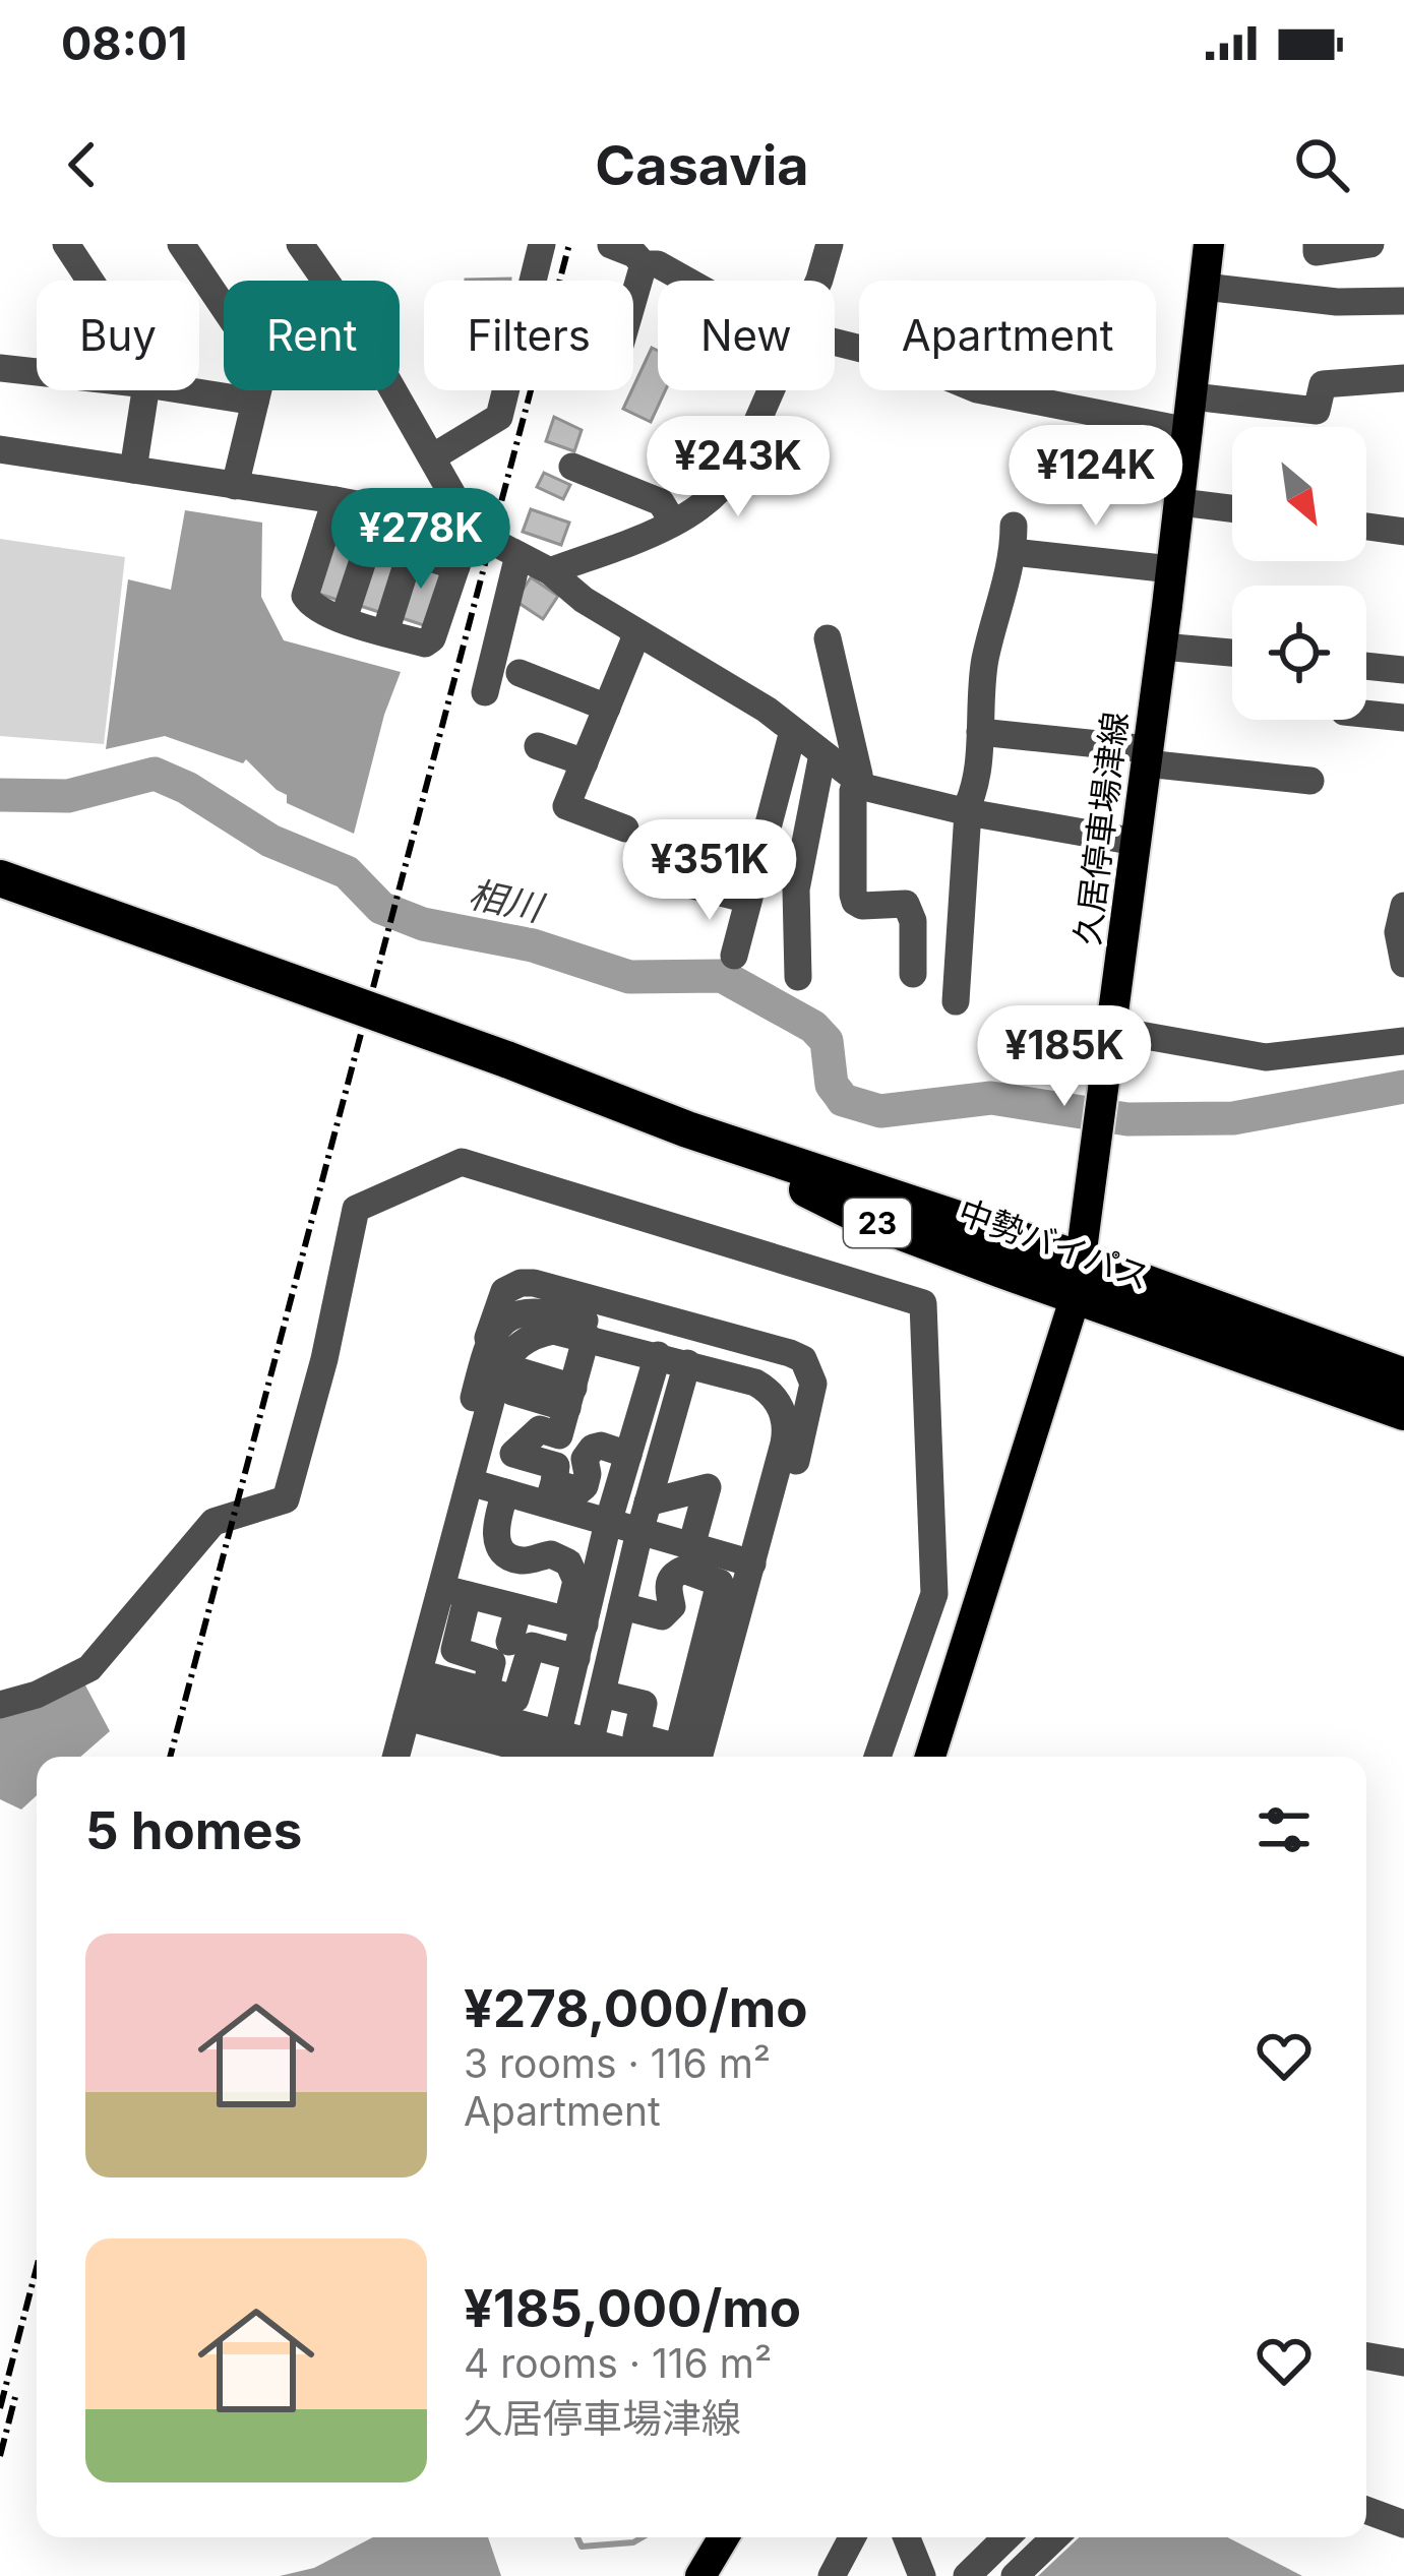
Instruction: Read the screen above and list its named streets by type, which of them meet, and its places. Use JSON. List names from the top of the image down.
{
  "streets": {
    "highway": ["23", "中勢バイパス"],
    "main road": ["久居停車場津線"]
  },
  "crossings": [
    ["久居停車場津線", "中勢バイパス"]
  ],
  "water": ["相川"],
  "north": "bottom right",
  "page": {
    "status": "08:01",
    "header": "Casavia",
    "chip": [
      "Buy",
      "Rent",
      "Filters",
      "New",
      "Apartment"
    ],
    "price": [
      "¥243K",
      "¥124K",
      "¥278K",
      "¥351K",
      "¥185K"
    ],
    "heading": "5 homes",
    "list": [
      {
        "name": "¥278,000/mo",
        "note": "3 rooms · 116 m² · Apartment"
      },
      {
        "name": "¥185,000/mo",
        "note": "4 rooms · 116 m² · 久居停車場津線"
      }
    ]
  }
}
